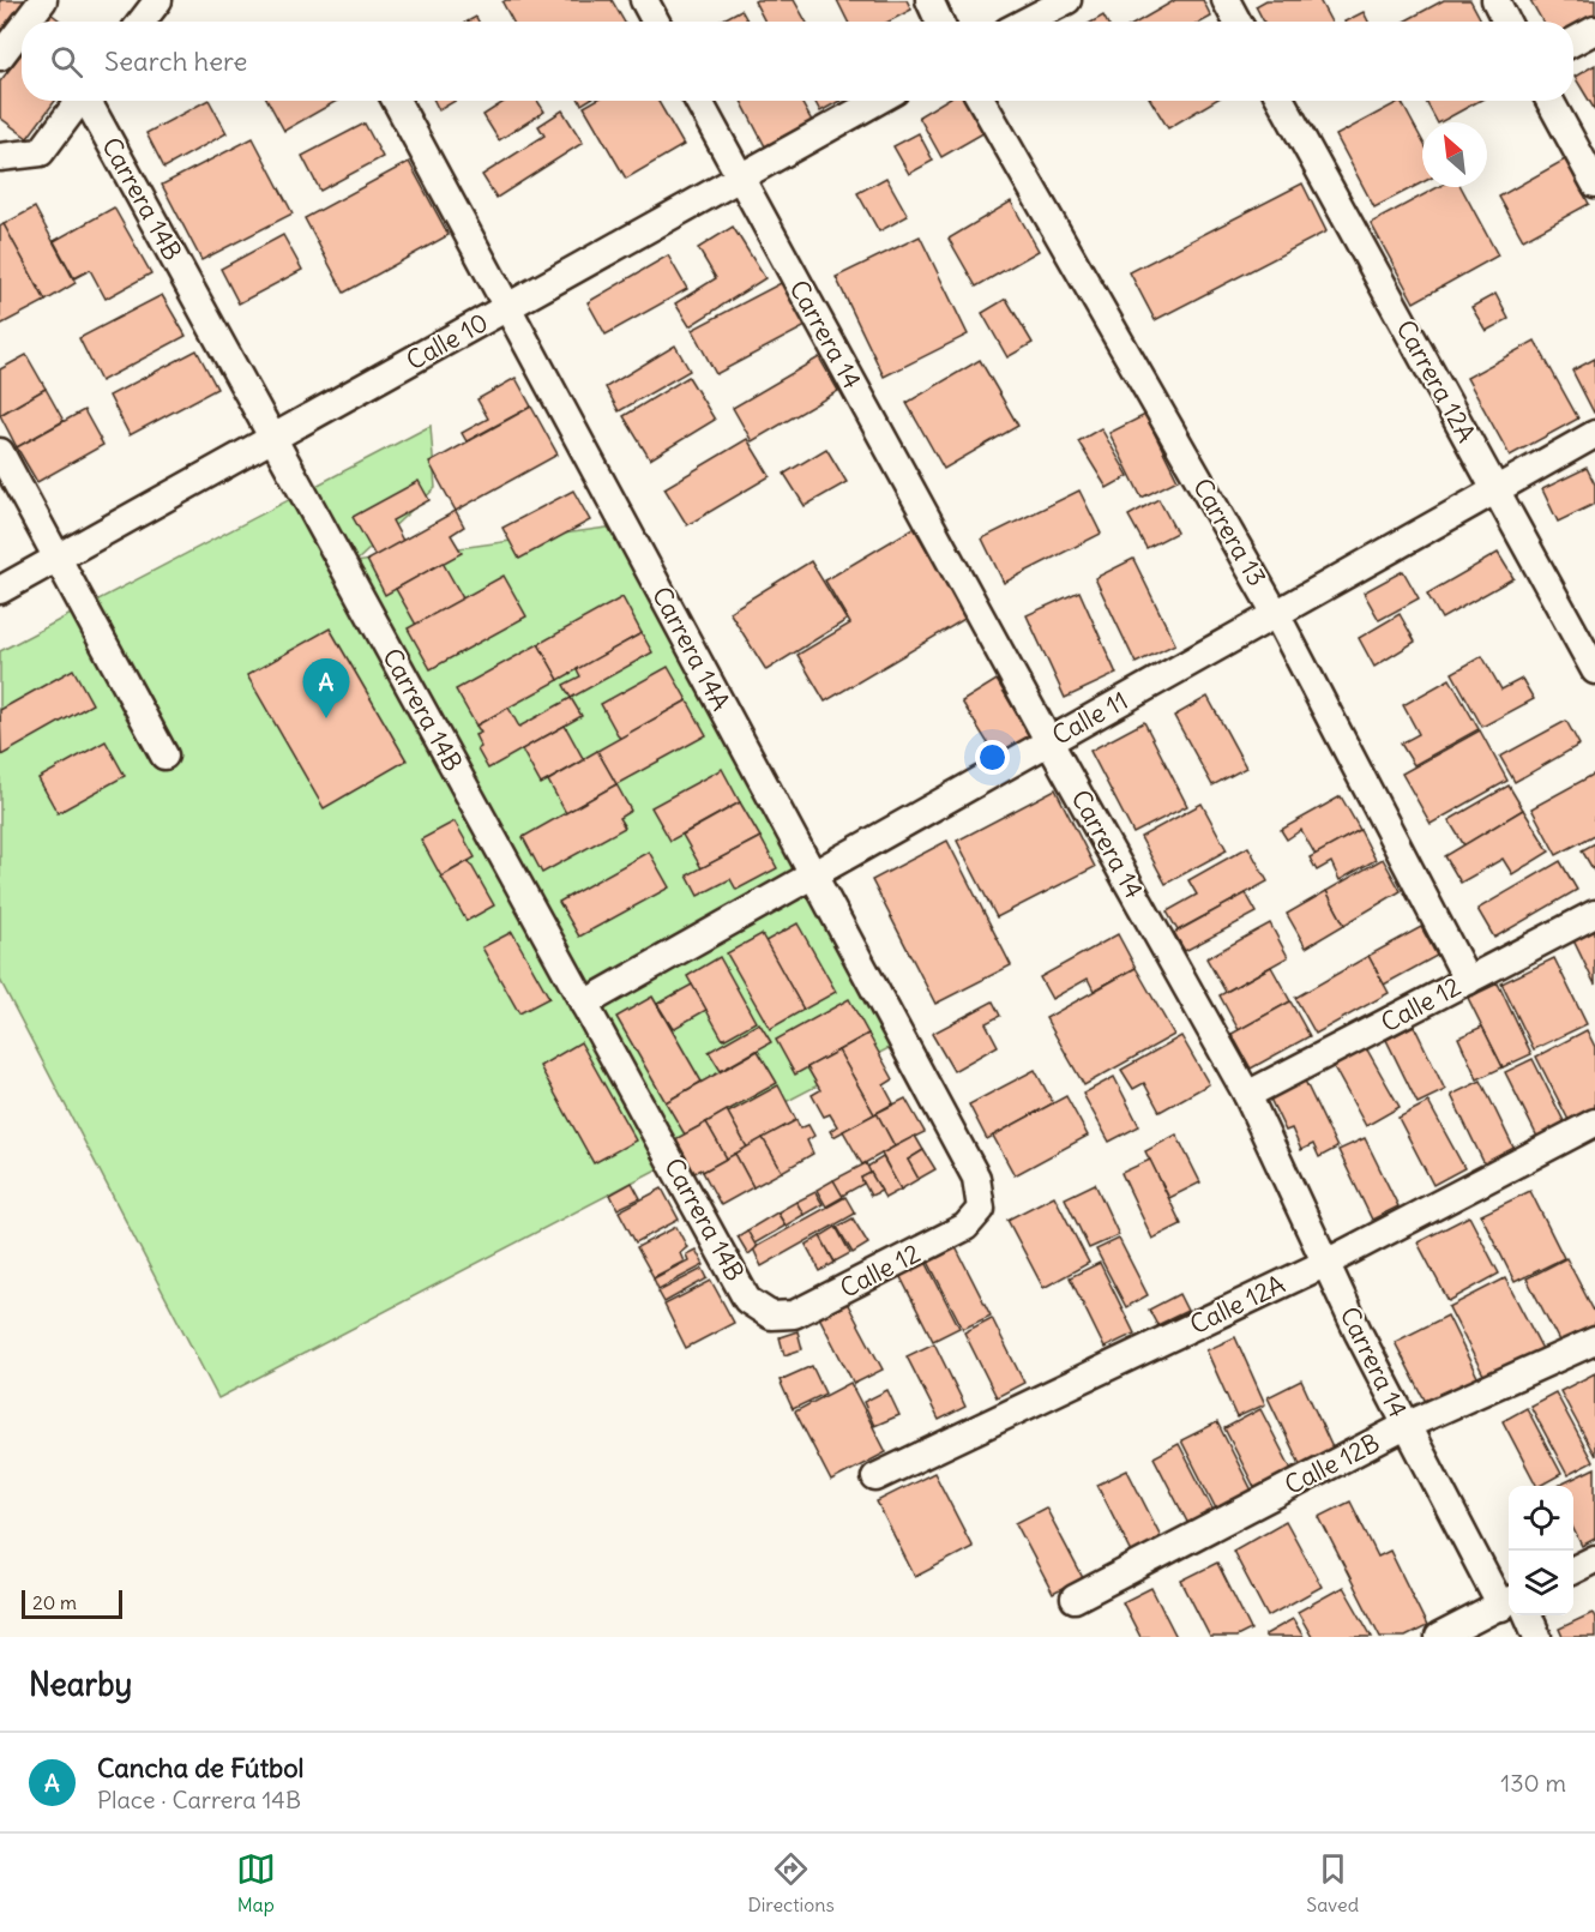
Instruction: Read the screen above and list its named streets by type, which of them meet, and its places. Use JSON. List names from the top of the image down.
{
  "streets": {
    "street": [
      "Carrera 14B",
      "Carrera 14",
      "Calle 10",
      "Carrera 12A",
      "Carrera 13",
      "Carrera 14A",
      "Calle 11",
      "Calle 12",
      "Calle 12A",
      "Calle 12B"
    ]
  },
  "crossings": [
    ["Carrera 14B", "Calle 10"],
    ["Carrera 14B", "Calle 11"],
    ["Carrera 14B", "Calle 12"],
    ["Carrera 14", "Calle 10"],
    ["Carrera 14", "Calle 11"],
    ["Carrera 14", "Calle 12"],
    ["Carrera 14", "Calle 12A"],
    ["Carrera 14", "Calle 12B"],
    ["Calle 10", "Carrera 14A"],
    ["Carrera 12A", "Calle 11"],
    ["Carrera 13", "Calle 11"],
    ["Carrera 13", "Calle 12"],
    ["Carrera 14A", "Calle 11"],
    ["Carrera 14A", "Calle 12"]
  ],
  "scale_bar": "20 m",
  "north": "top left",
  "page": {
    "search": "Search here",
    "pins": "A",
    "scale": "20 m",
    "heading": "Nearby",
    "list": [
      {
        "mark": "A",
        "name": "Cancha de Fútbol",
        "note": "Place · Carrera 14B",
        "value": "130 m"
      }
    ],
    "nav": ["Map", "Directions", "Saved"]
  }
}
